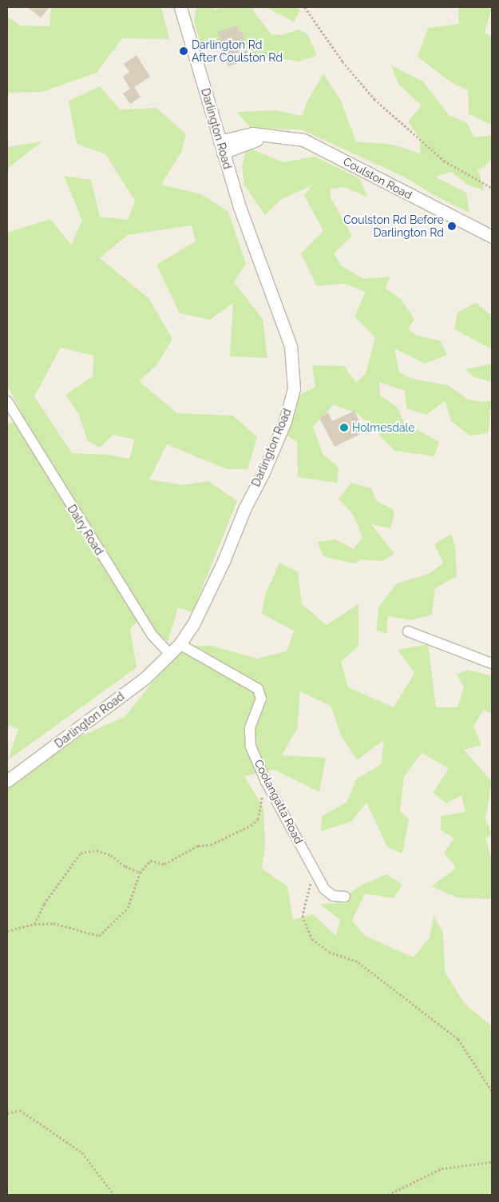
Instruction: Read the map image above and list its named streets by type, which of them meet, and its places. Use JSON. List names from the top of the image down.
{
  "streets": {
    "street": [
      "Darlington Road",
      "Coulston Road",
      "Dalry Road",
      "Coolangatta Road"
    ]
  },
  "crossings": [
    ["Darlington Road", "Coulston Road"],
    ["Darlington Road", "Dalry Road"],
    ["Darlington Road", "Coolangatta Road"]
  ],
  "places": ["Darlington Rd After Coulston Rd", "Coulston Rd Before Darlington Rd", "Holmesdale"]
}
